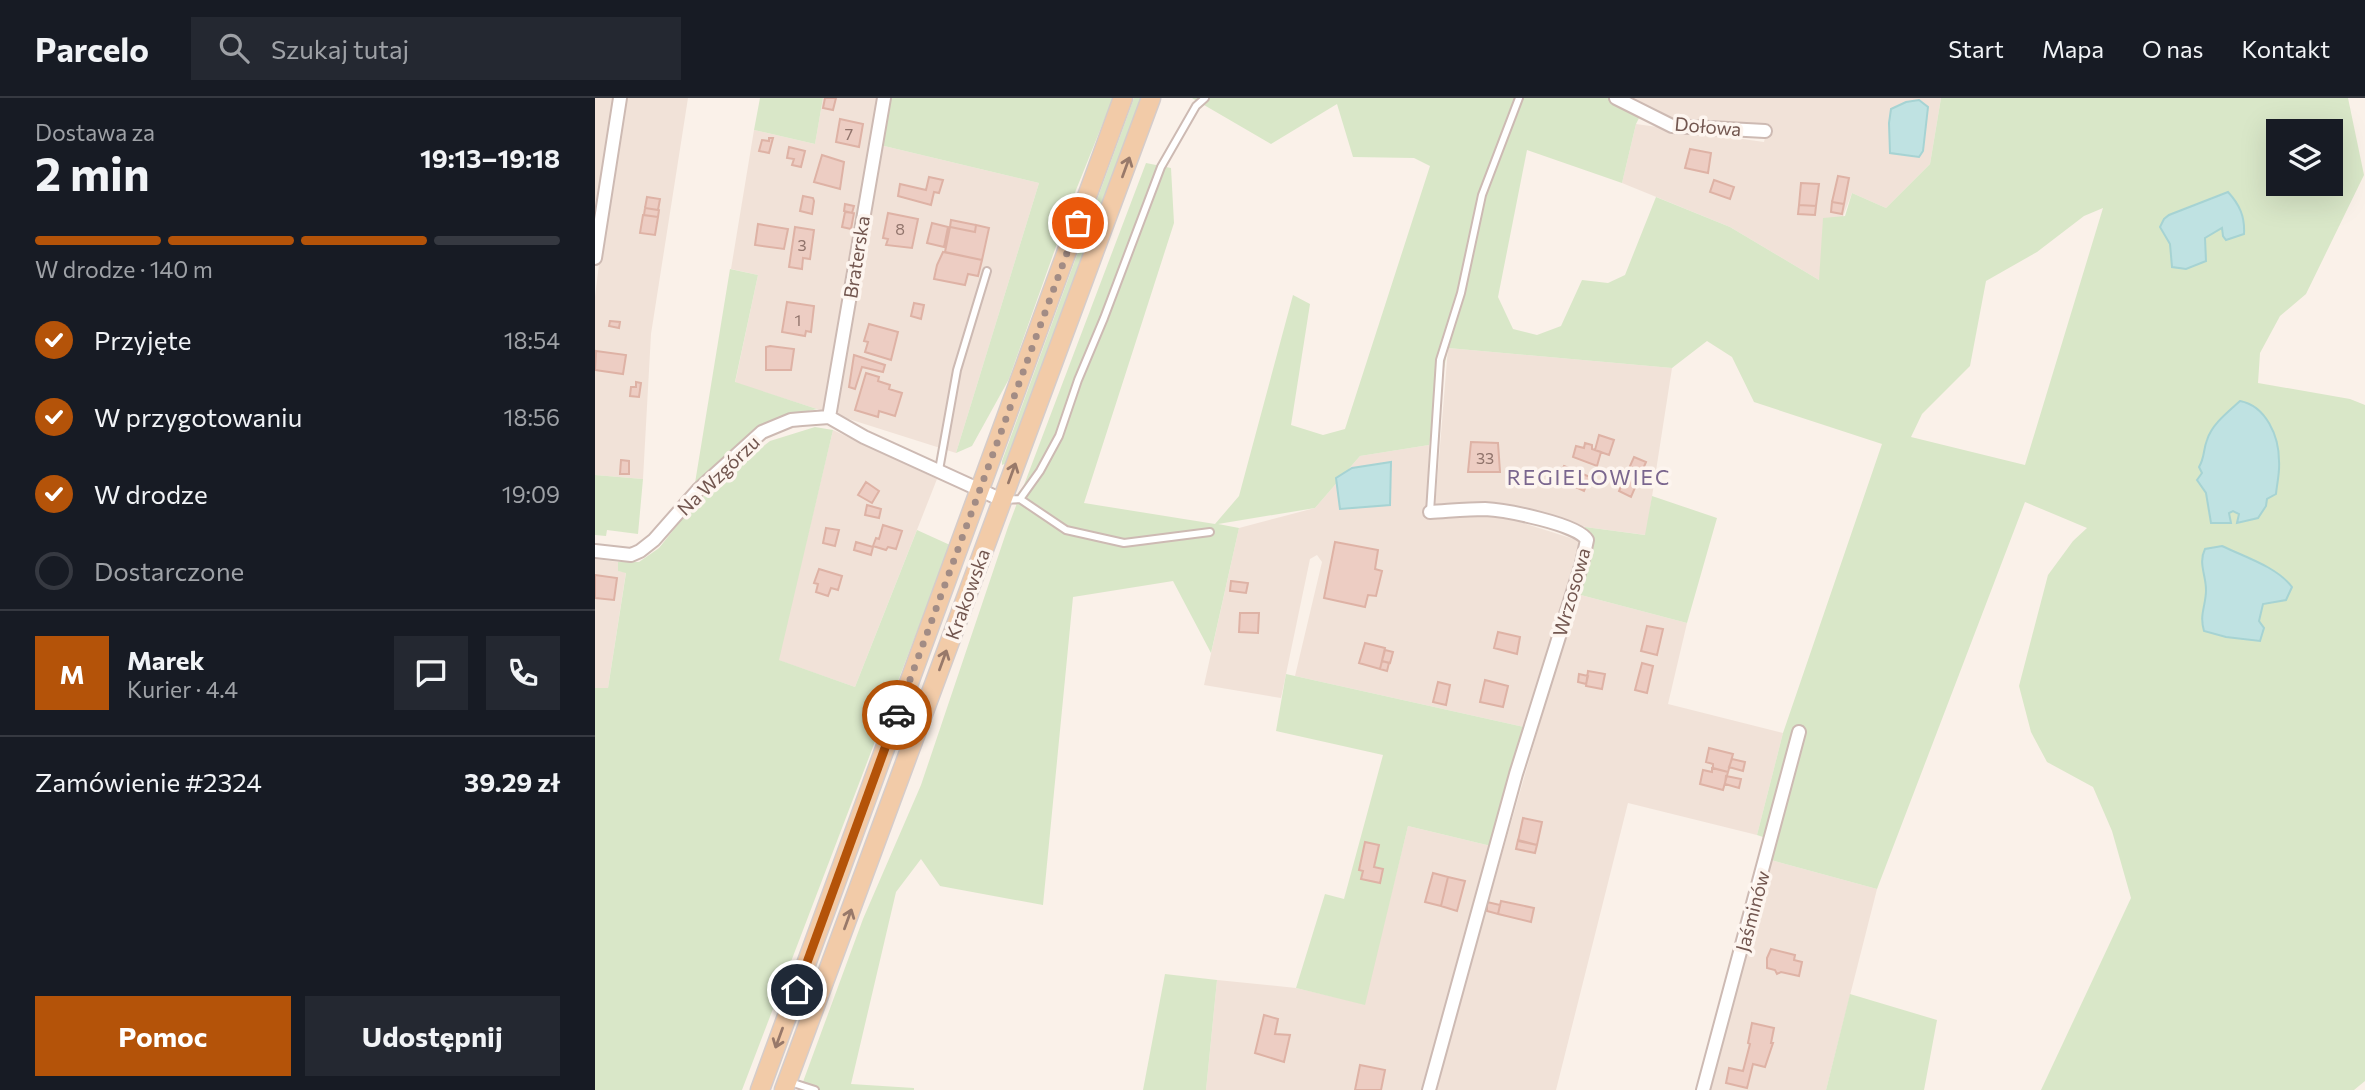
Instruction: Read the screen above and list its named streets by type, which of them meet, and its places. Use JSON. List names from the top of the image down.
{
  "streets": {
    "main road": ["Krakowska"],
    "street": [
      "Dołowa",
      "Braterska",
      "Na Wzgórzu",
      "Wrzosowa",
      "Jaśminów"
    ]
  },
  "crossings": [
    ["Braterska", "Na Wzgórzu"]
  ],
  "districts": ["REGIELOWIEC"],
  "house_numbers": [
    "7",
    "8",
    "3",
    "1",
    "33"
  ],
  "page": {
    "header": "Parcelo",
    "search": "Szukaj tutaj",
    "nav": [
      "Start",
      "Mapa",
      "O nas",
      "Kontakt"
    ],
    "heading": ["2 min", "Dostawa za", "19:13–19:18"],
    "panel": [
      "Marek",
      "Kurier · 4.4",
      "Zamówienie #2324",
      "39.29 zł"
    ],
    "bar": "W drodze · 140 m",
    "list": [
      ["Przyjęte", "18:54"],
      ["W przygotowaniu", "18:56"],
      ["W drodze", "19:09"],
      "Dostarczone"
    ],
    "round": "M",
    "buttons": ["Pomoc", "Udostępnij"]
  }
}
